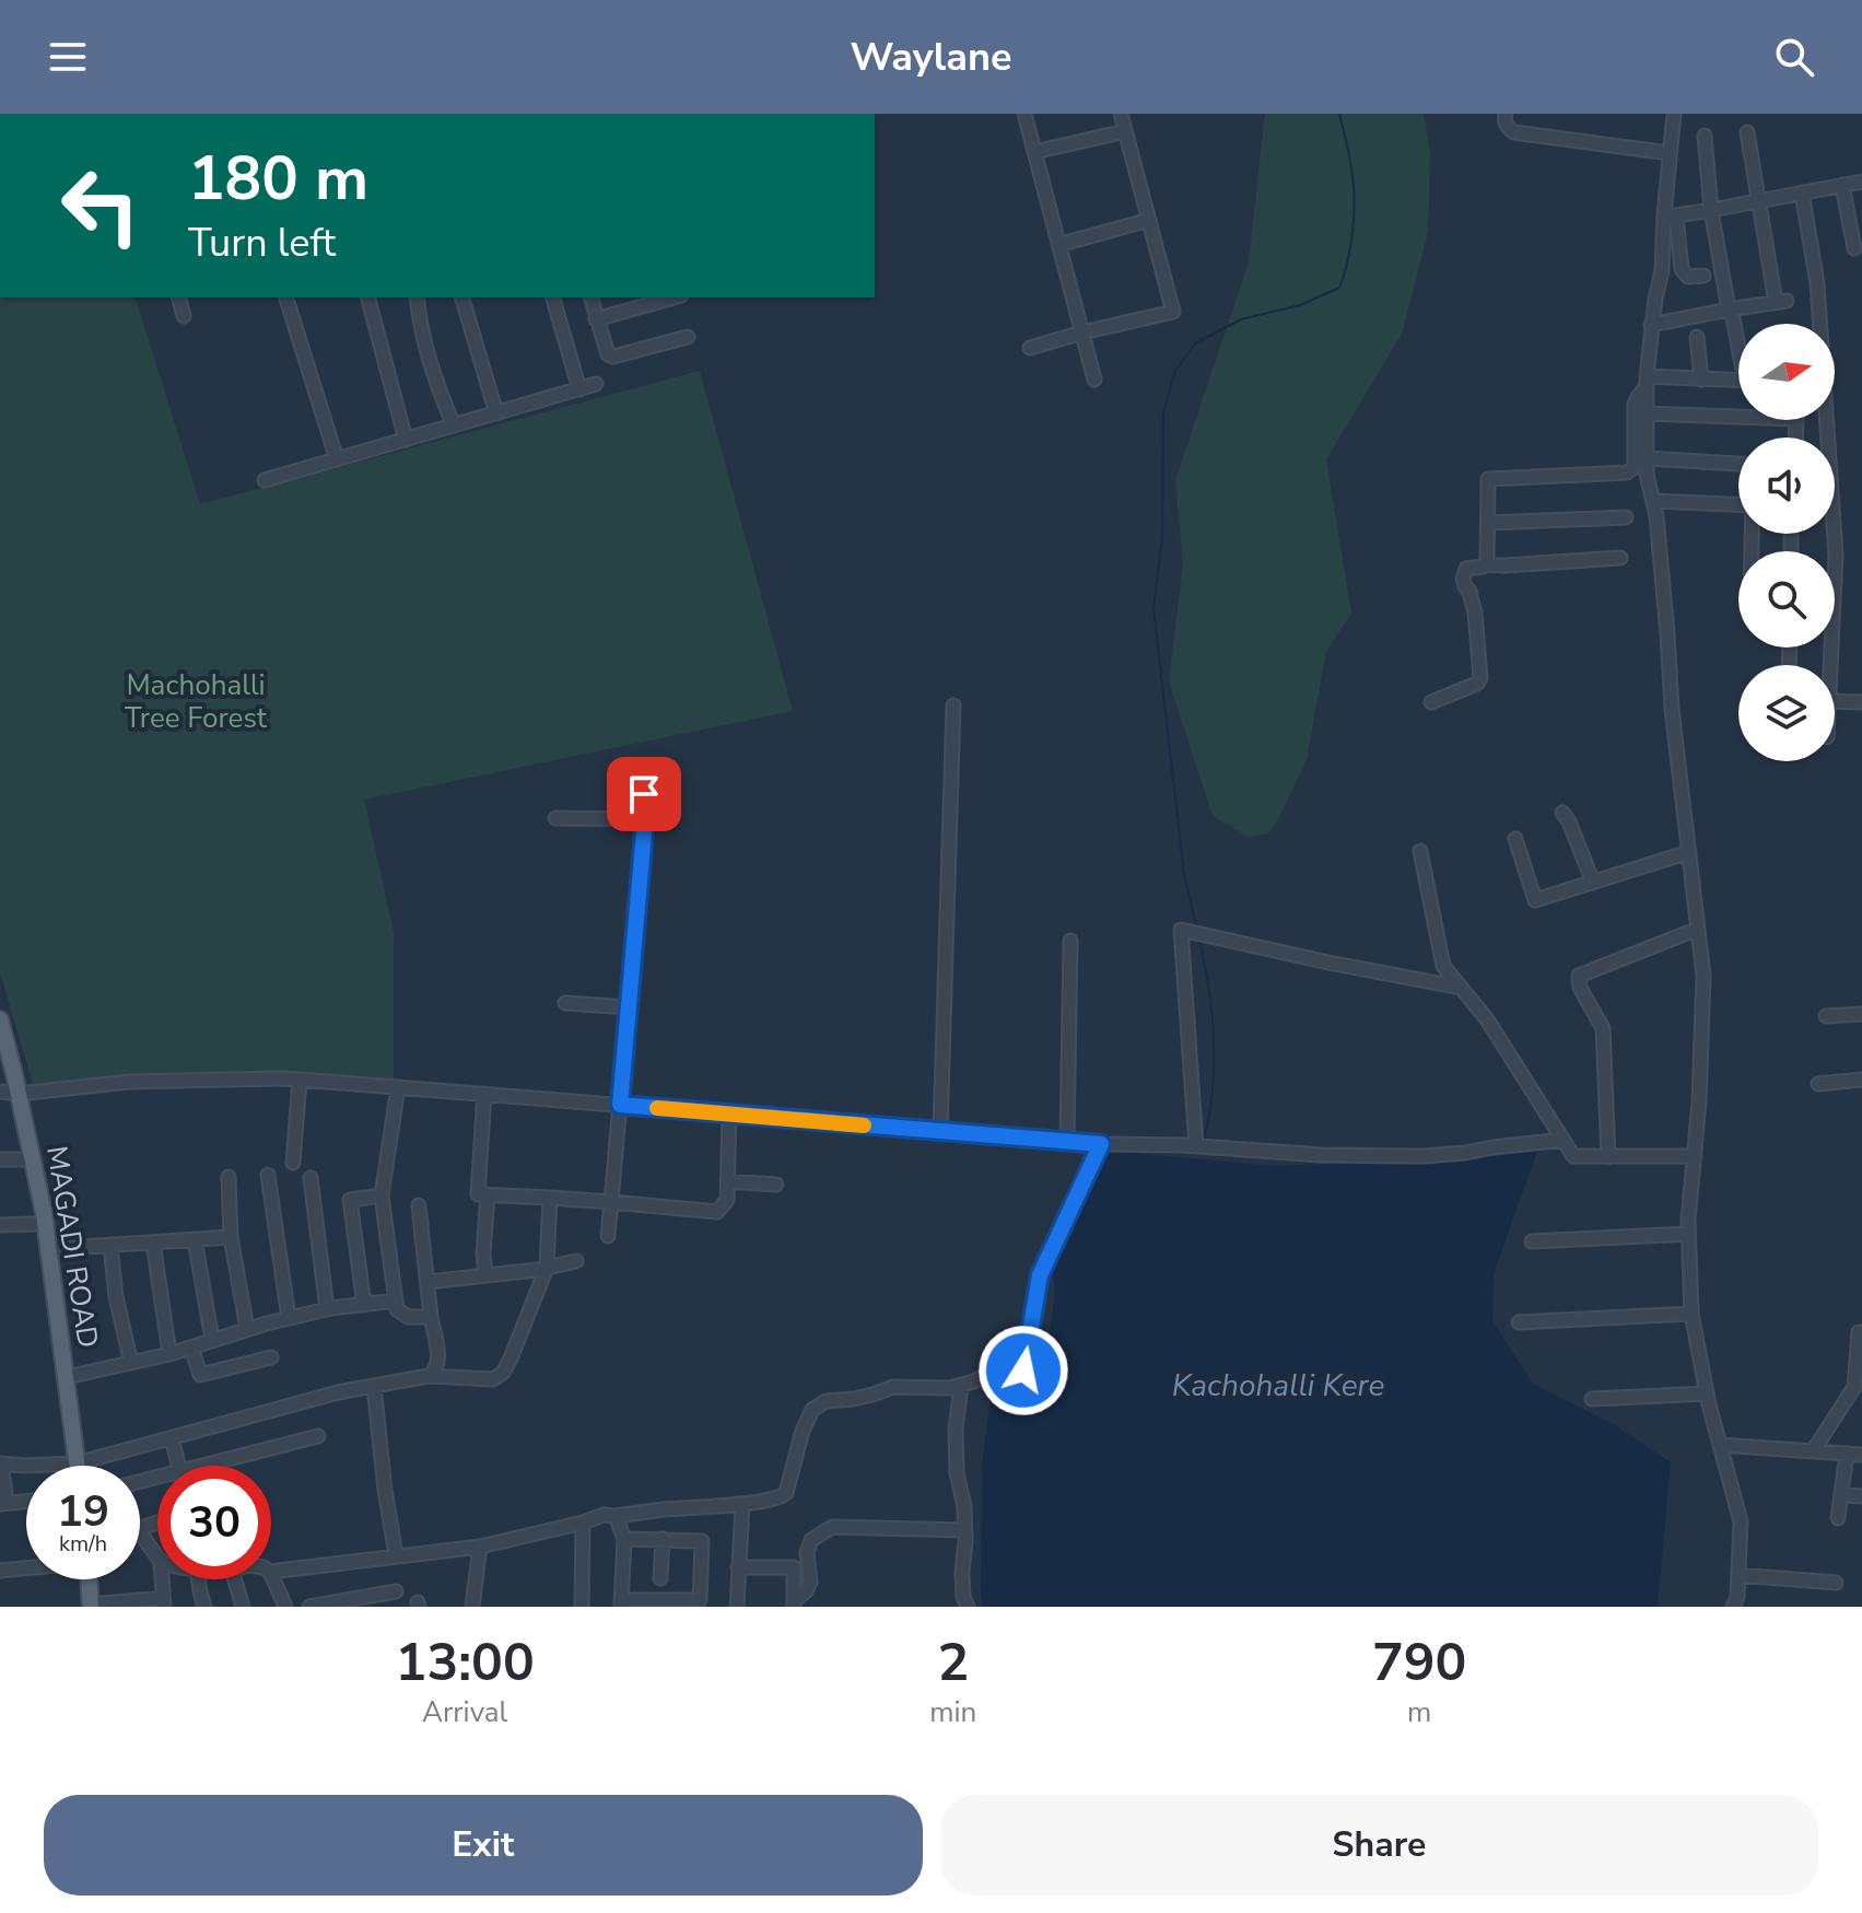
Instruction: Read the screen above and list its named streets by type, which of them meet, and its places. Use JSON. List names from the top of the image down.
{
  "streets": {
    "main road": ["MAGADI ROAD"]
  },
  "water": ["Kachohalli Kere"],
  "parks": ["Machohalli Tree Forest"],
  "north": "right",
  "page": {
    "header": "Waylane",
    "turn": ["180 m", "Turn left"],
    "speed": "19 km/h",
    "limit": "30",
    "eta": [
      "13:00",
      "Arrival",
      "2",
      "min",
      "790",
      "m"
    ],
    "buttons": ["Exit", "Share"]
  }
}
